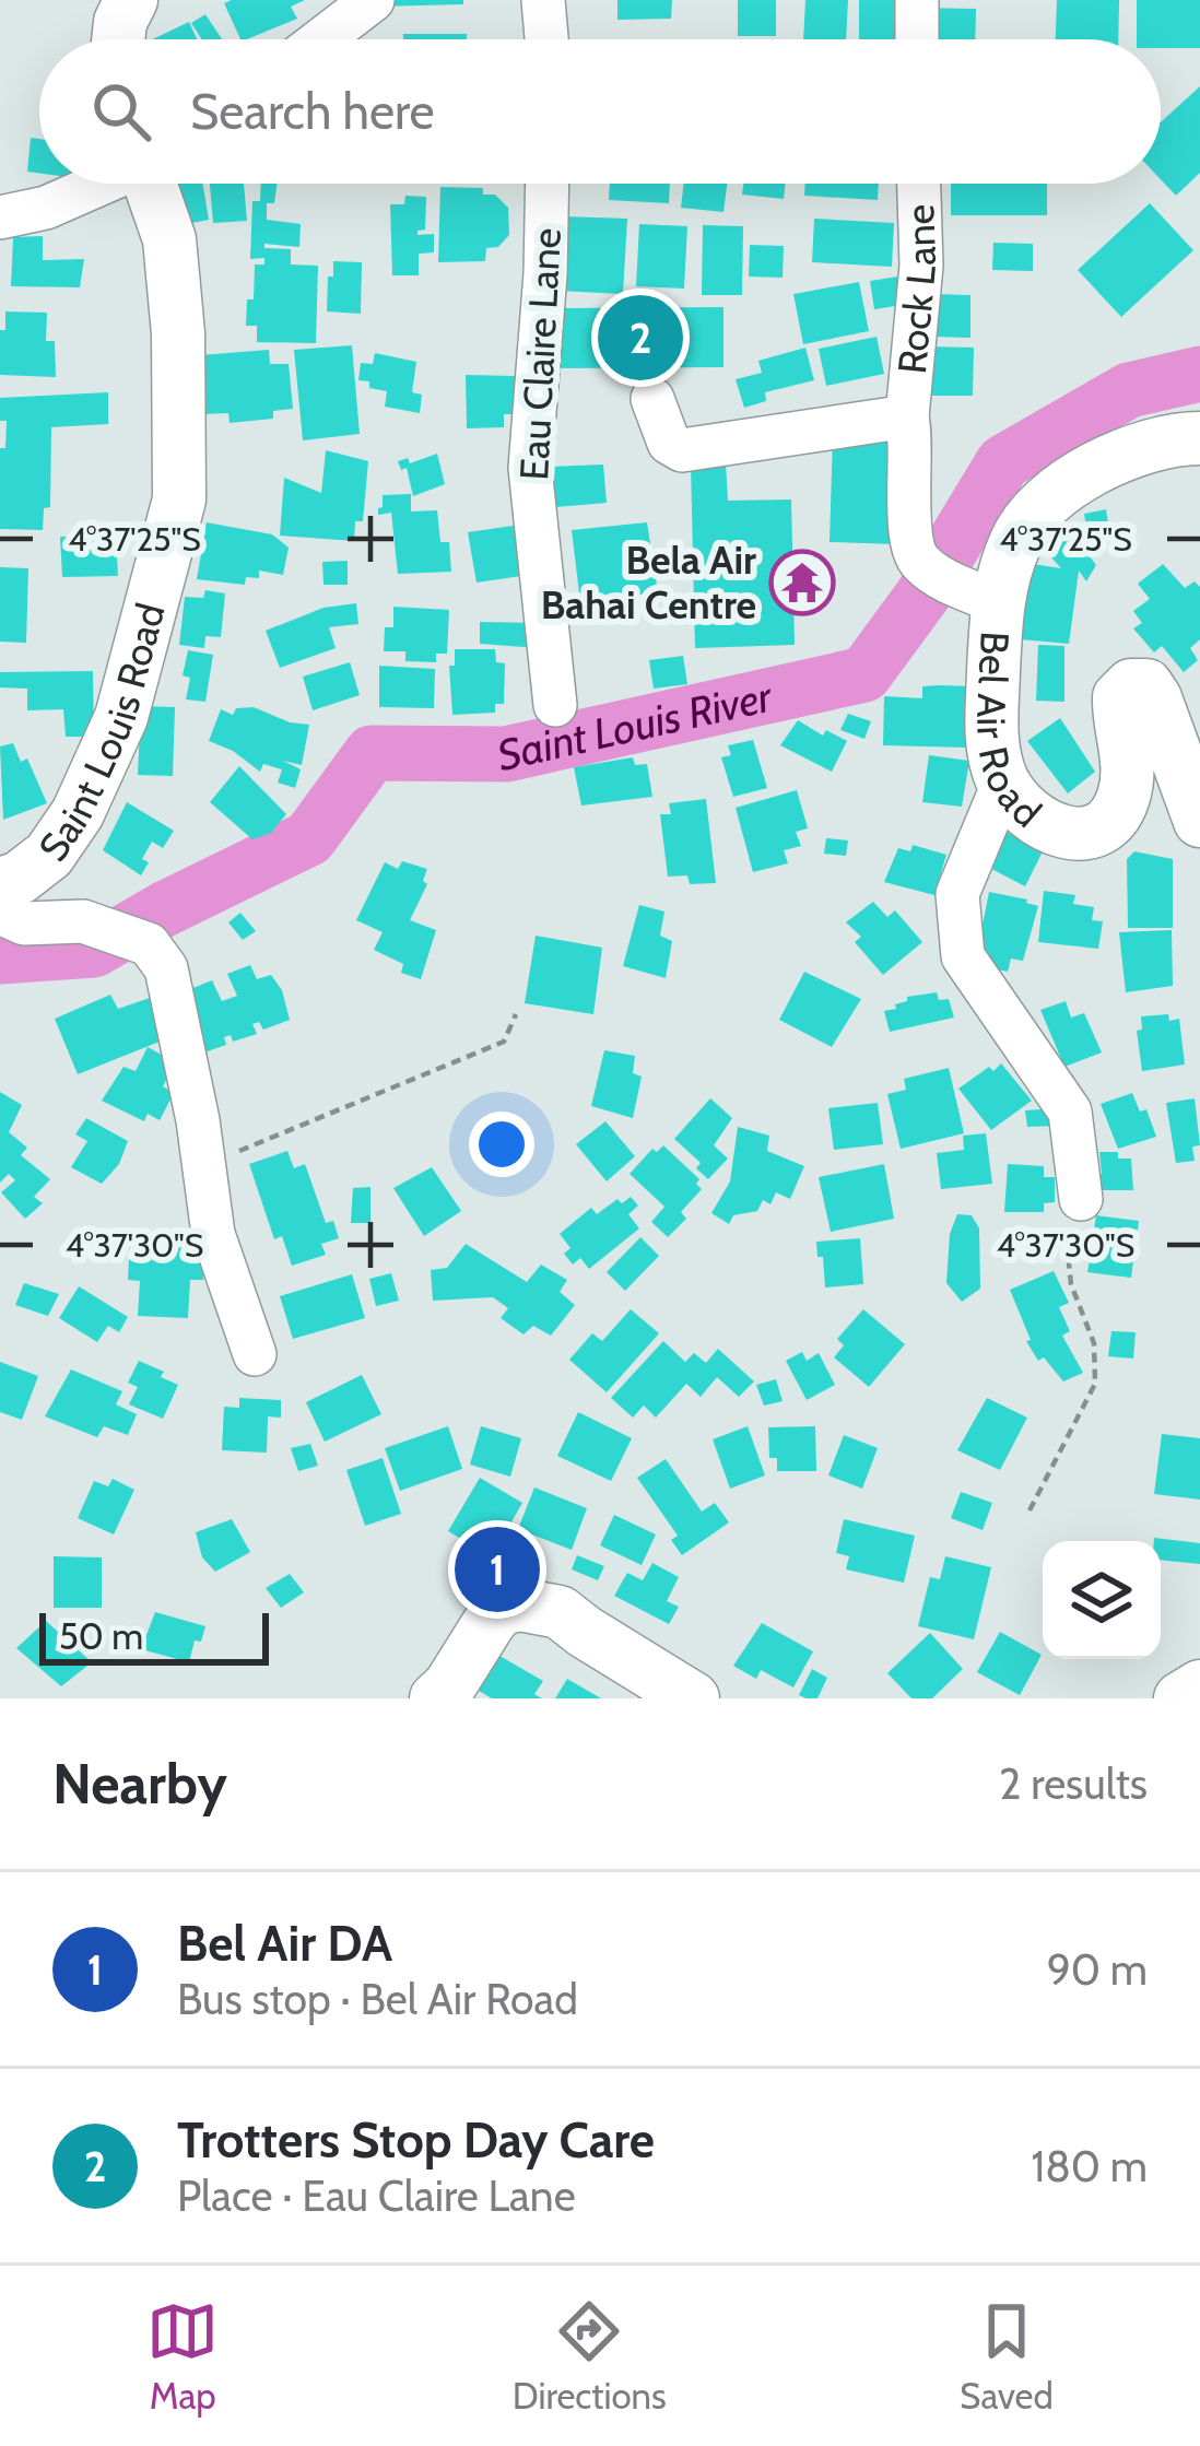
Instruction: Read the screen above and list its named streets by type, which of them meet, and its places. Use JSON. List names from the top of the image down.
{
  "streets": {
    "main road": ["Bel Air Road", "Saint Louis Road"],
    "street": ["Rock Lane", "Eau Claire Lane"]
  },
  "crossings": [
    ["Rock Lane", "Bel Air Road"]
  ],
  "water": ["Saint Louis River"],
  "places": {
    "temple": ["Bela Air Bahai Centre"]
  },
  "scale_bar": "50 m",
  "page": {
    "search": "Search here",
    "pins": ["2", "1"],
    "scale": "50 m",
    "heading": ["Nearby", "2 results"],
    "list": [
      {
        "mark": "1",
        "name": "Bel Air DA",
        "note": "Bus stop · Bel Air Road",
        "value": "90 m"
      },
      {
        "mark": "2",
        "name": "Trotters Stop Day Care",
        "note": "Place · Eau Claire Lane",
        "value": "180 m"
      }
    ],
    "nav": ["Map", "Directions", "Saved"]
  },
  "coordinates": ["4°37'25\"S", "4°37'30\"S"]
}
